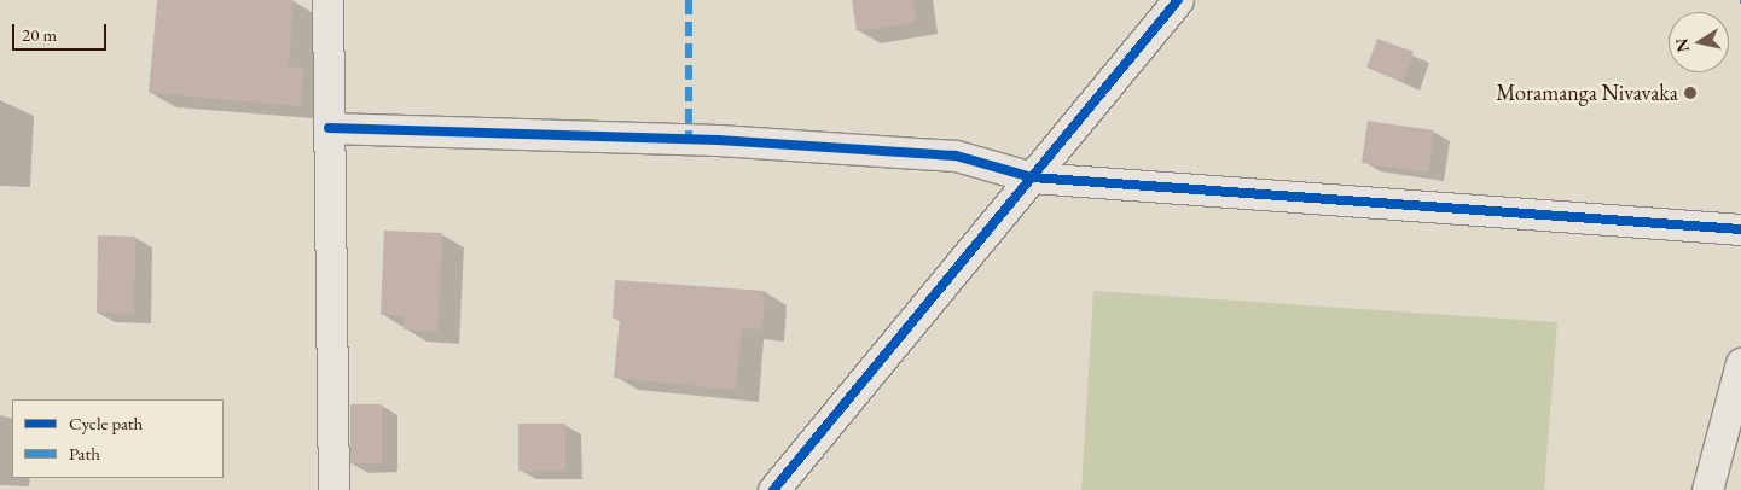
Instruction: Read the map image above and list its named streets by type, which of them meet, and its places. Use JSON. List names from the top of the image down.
{
  "places": ["Moramanga Nivavaka"],
  "legend": ["Cycle path", "Path"],
  "scale_bar": "20 m",
  "north": "left"
}
